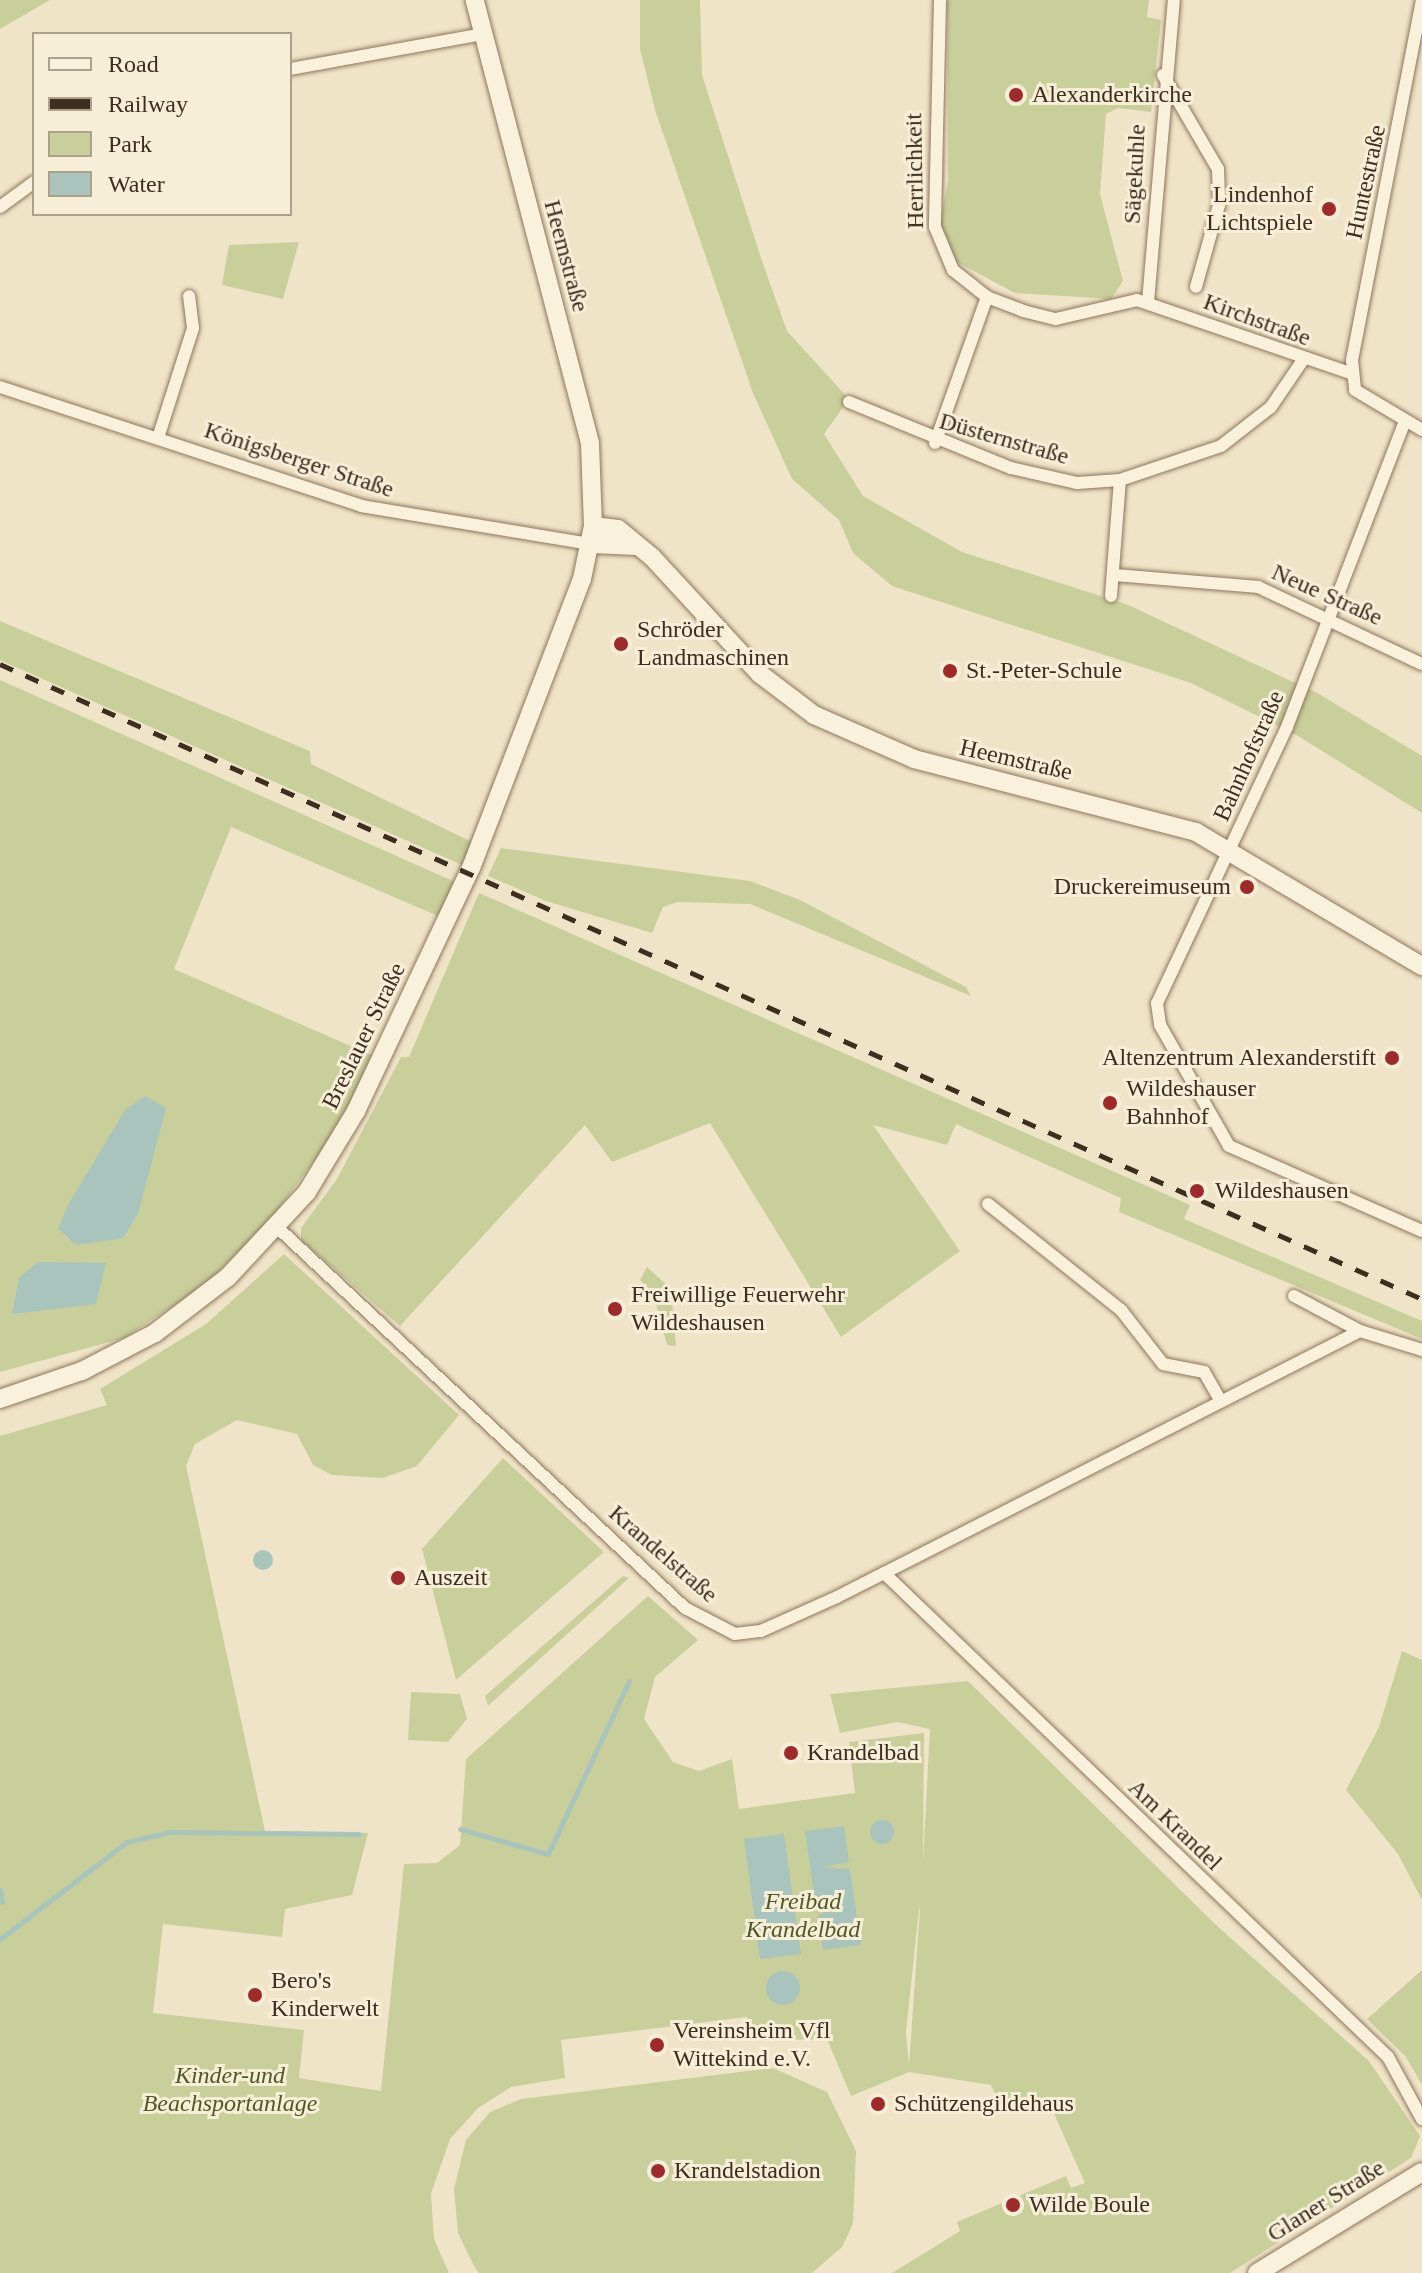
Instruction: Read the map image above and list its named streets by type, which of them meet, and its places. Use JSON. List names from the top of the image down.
{
  "streets": {
    "street": [
      "Herrlichkeit",
      "Sägekuhle",
      "Huntestraße",
      "Heemstraße",
      "Kirchstraße",
      "Düsternstraße",
      "Königsberger Straße",
      "Neue Straße",
      "Bahnhofstraße",
      "Breslauer Straße",
      "Krandelstraße",
      "Am Krandel",
      "Glaner Straße"
    ]
  },
  "crossings": [
    ["Herrlichkeit", "Sägekuhle"],
    ["Herrlichkeit", "Kirchstraße"],
    ["Sägekuhle", "Kirchstraße"],
    ["Huntestraße", "Kirchstraße"],
    ["Heemstraße", "Königsberger Straße"],
    ["Heemstraße", "Bahnhofstraße"],
    ["Heemstraße", "Breslauer Straße"],
    ["Kirchstraße", "Düsternstraße"],
    ["Königsberger Straße", "Breslauer Straße"],
    ["Neue Straße", "Bahnhofstraße"],
    ["Breslauer Straße", "Krandelstraße"],
    ["Krandelstraße", "Am Krandel"]
  ],
  "parks": ["Freibad Krandelbad", "Kinder-und Beachsportanlage"],
  "places": [
    "Alexanderkirche",
    "Lindenhof Lichtspiele",
    "Schröder Landmaschinen",
    "St.-Peter-Schule",
    "Druckereimuseum",
    "Altenzentrum Alexanderstift",
    "Wildeshauser Bahnhof",
    "Wildeshausen",
    "Freiwillige Feuerwehr Wildeshausen",
    "Auszeit",
    "Krandelbad",
    "Bero's Kinderwelt",
    "Vereinsheim Vfl Wittekind e.V.",
    "Schützengildehaus",
    "Krandelstadion",
    "Wilde Boule"
  ],
  "legend": [
    "Road",
    "Railway",
    "Park",
    "Water"
  ]
}
